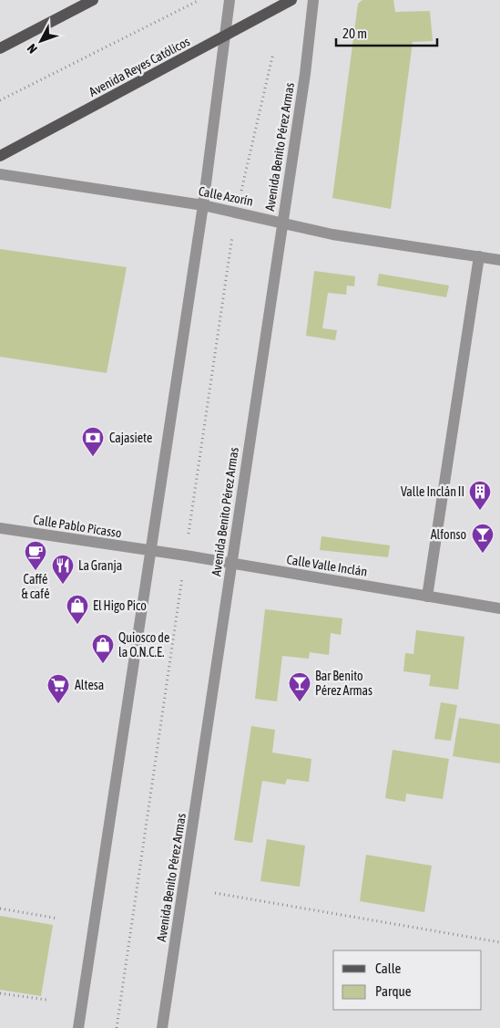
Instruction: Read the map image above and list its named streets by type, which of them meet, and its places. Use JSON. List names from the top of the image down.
{
  "streets": {
    "main road": ["Avenida Reyes Católicos"],
    "street": [
      "Avenida Benito Pérez Armas",
      "Calle Azorín",
      "Calle Pablo Picasso",
      "Calle Valle Inclán"
    ]
  },
  "crossings": [
    ["Avenida Benito Pérez Armas", "Calle Azorín"],
    ["Avenida Benito Pérez Armas", "Calle Valle Inclán"],
    ["Calle Pablo Picasso", "Calle Valle Inclán"]
  ],
  "places": {
    "bank": ["Cajasiete"],
    "building": ["Valle Inclán II"],
    "bar": ["Alfonso", "Bar Benito Pérez Armas"],
    "cafe": ["Caffé & café"],
    "restaurant": ["La Granja"],
    "shop": ["El Higo Pico", "Quiosco de la O.N.C.E."],
    "supermarket": ["Altesa"]
  },
  "legend": ["Calle", "Parque"],
  "scale_bar": "20 m",
  "north": "bottom left"
}
